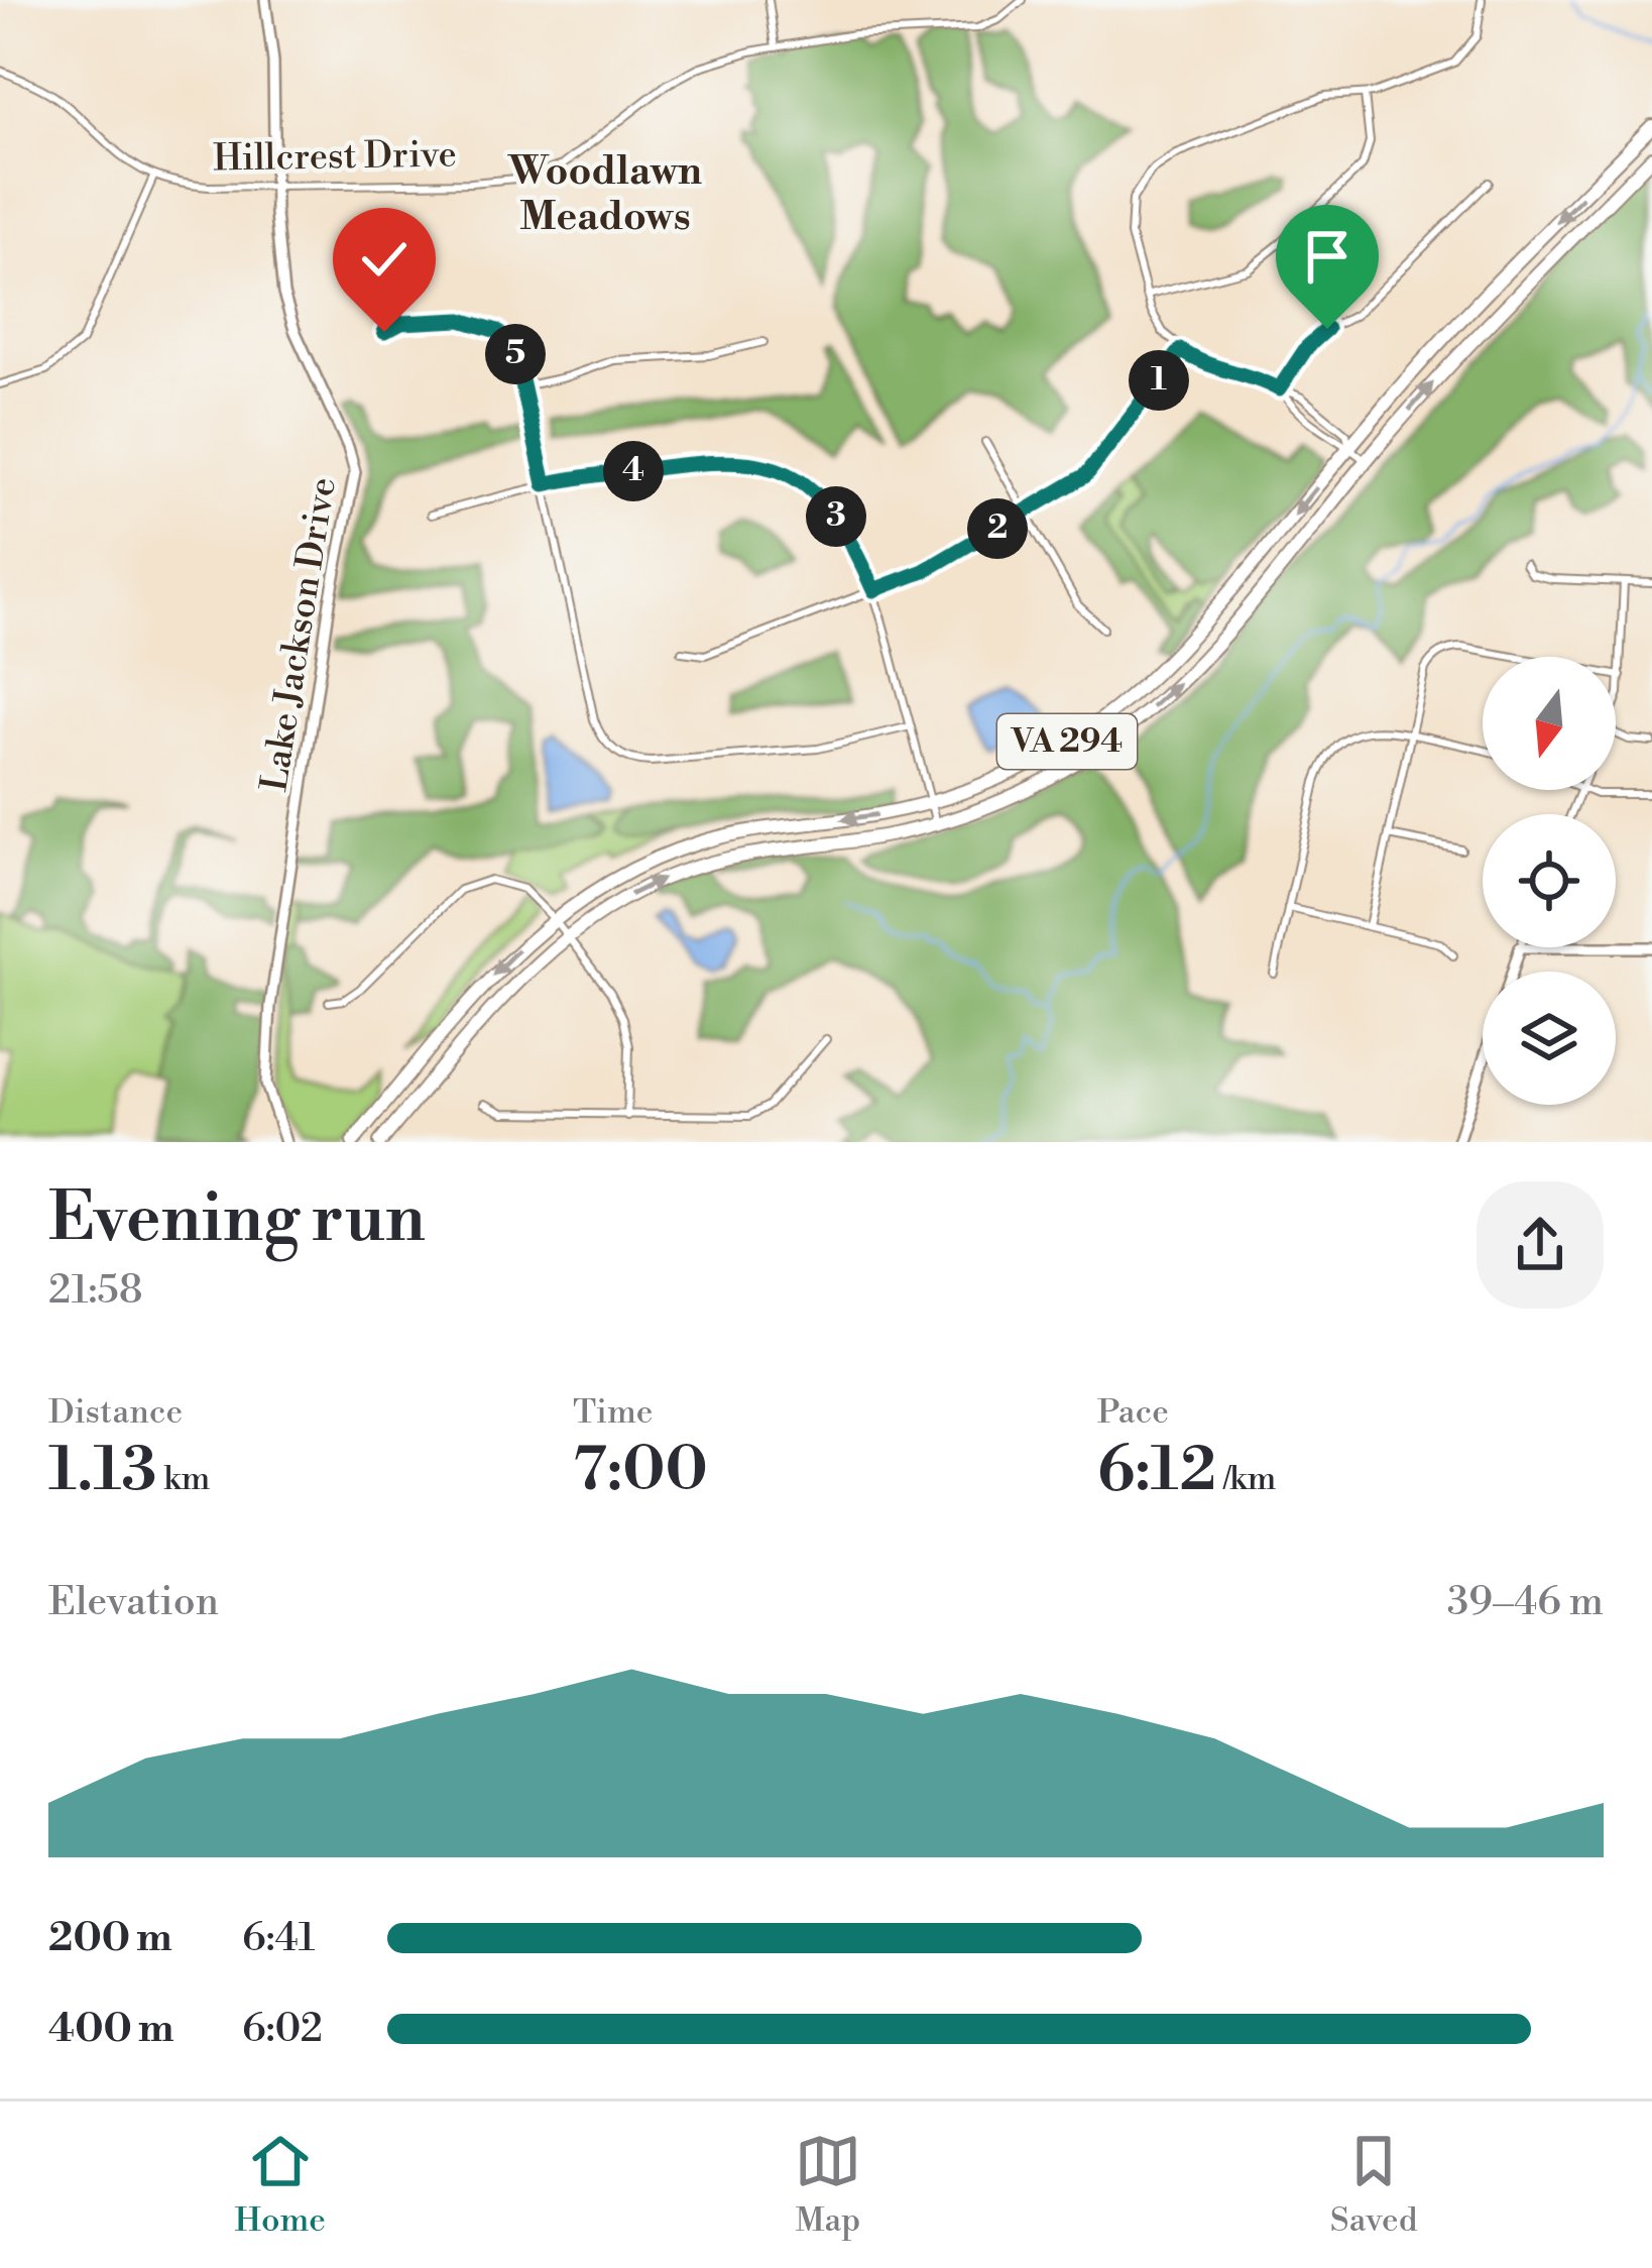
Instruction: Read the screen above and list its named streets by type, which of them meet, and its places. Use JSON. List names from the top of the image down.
{
  "streets": {
    "highway": ["VA 294"],
    "street": ["Hillcrest Drive", "Lake Jackson Drive"]
  },
  "crossings": [
    ["Hillcrest Drive", "Lake Jackson Drive"]
  ],
  "districts": ["Woodlawn Meadows"],
  "north": "bottom",
  "page": {
    "pins": [
      "5",
      "1",
      "4",
      "3",
      "2"
    ],
    "heading": ["Evening run", "21:58"],
    "stats": [
      ["Distance", "1.13 km"],
      ["Time", "7:00"],
      ["Pace", "6:12 /km"]
    ],
    "chart": ["Elevation", "39–46 m"],
    "list": [
      {
        "name": "200 m",
        "note": "6:41"
      },
      {
        "name": "400 m",
        "note": "6:02"
      }
    ],
    "tabs": ["Home", "Map", "Saved"]
  }
}
